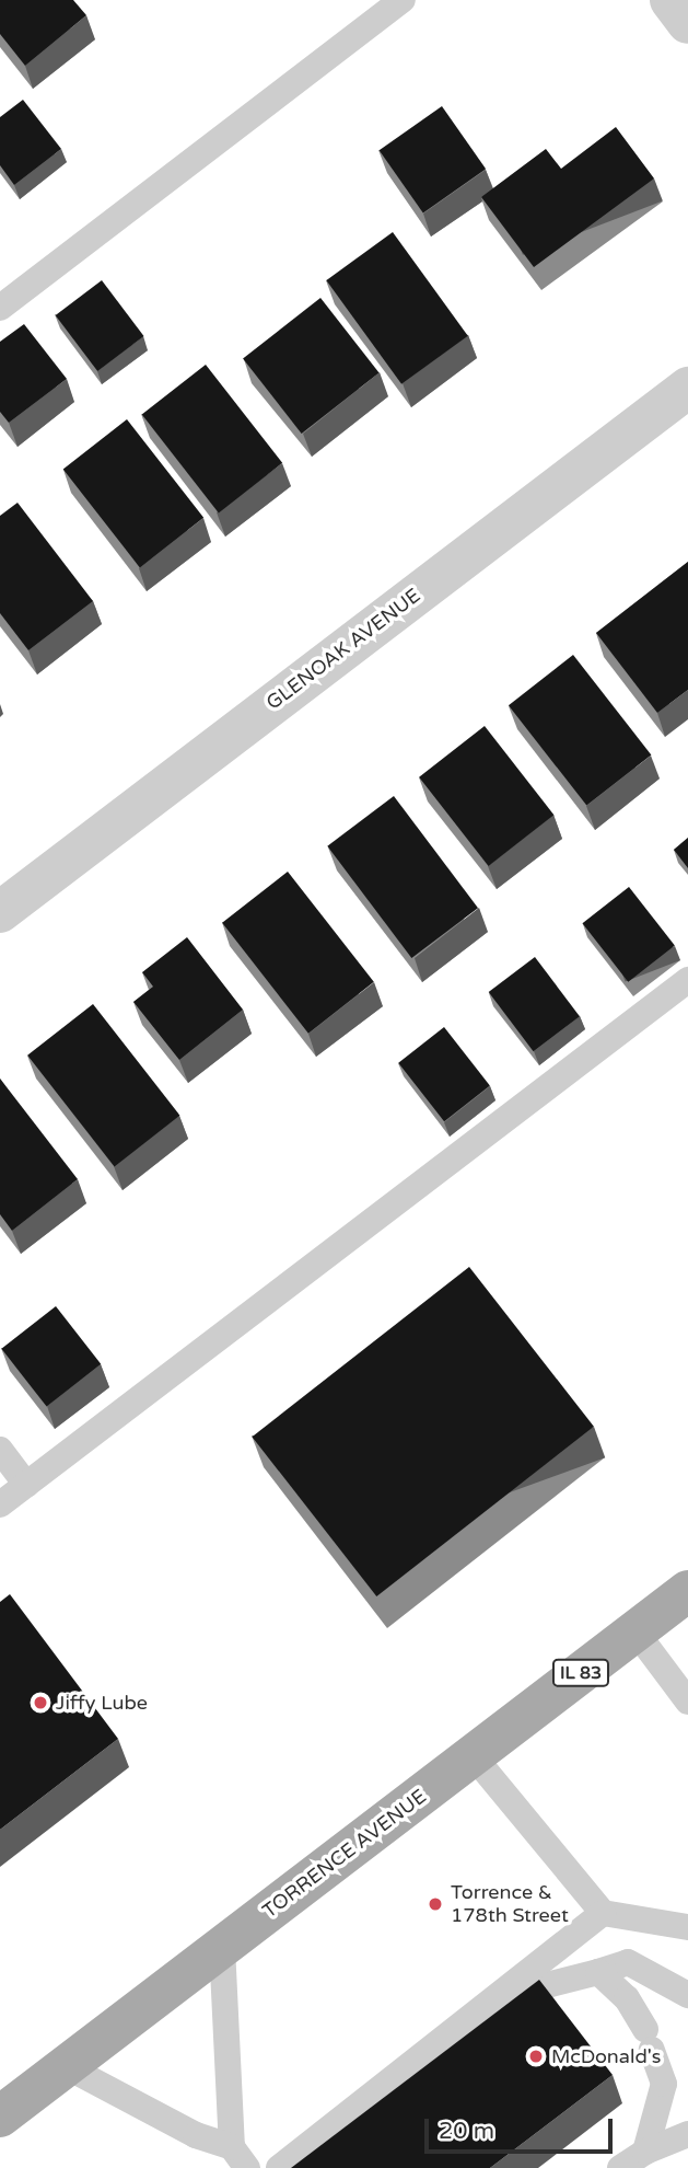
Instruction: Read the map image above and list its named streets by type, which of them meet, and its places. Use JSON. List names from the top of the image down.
{
  "streets": {
    "main road": ["IL 83", "TORRENCE AVENUE"],
    "street": ["GLENOAK AVENUE"]
  },
  "places": ["Jiffy Lube", "Torrence & 178th Street", "McDonald's"],
  "scale_bar": "20 m"
}
